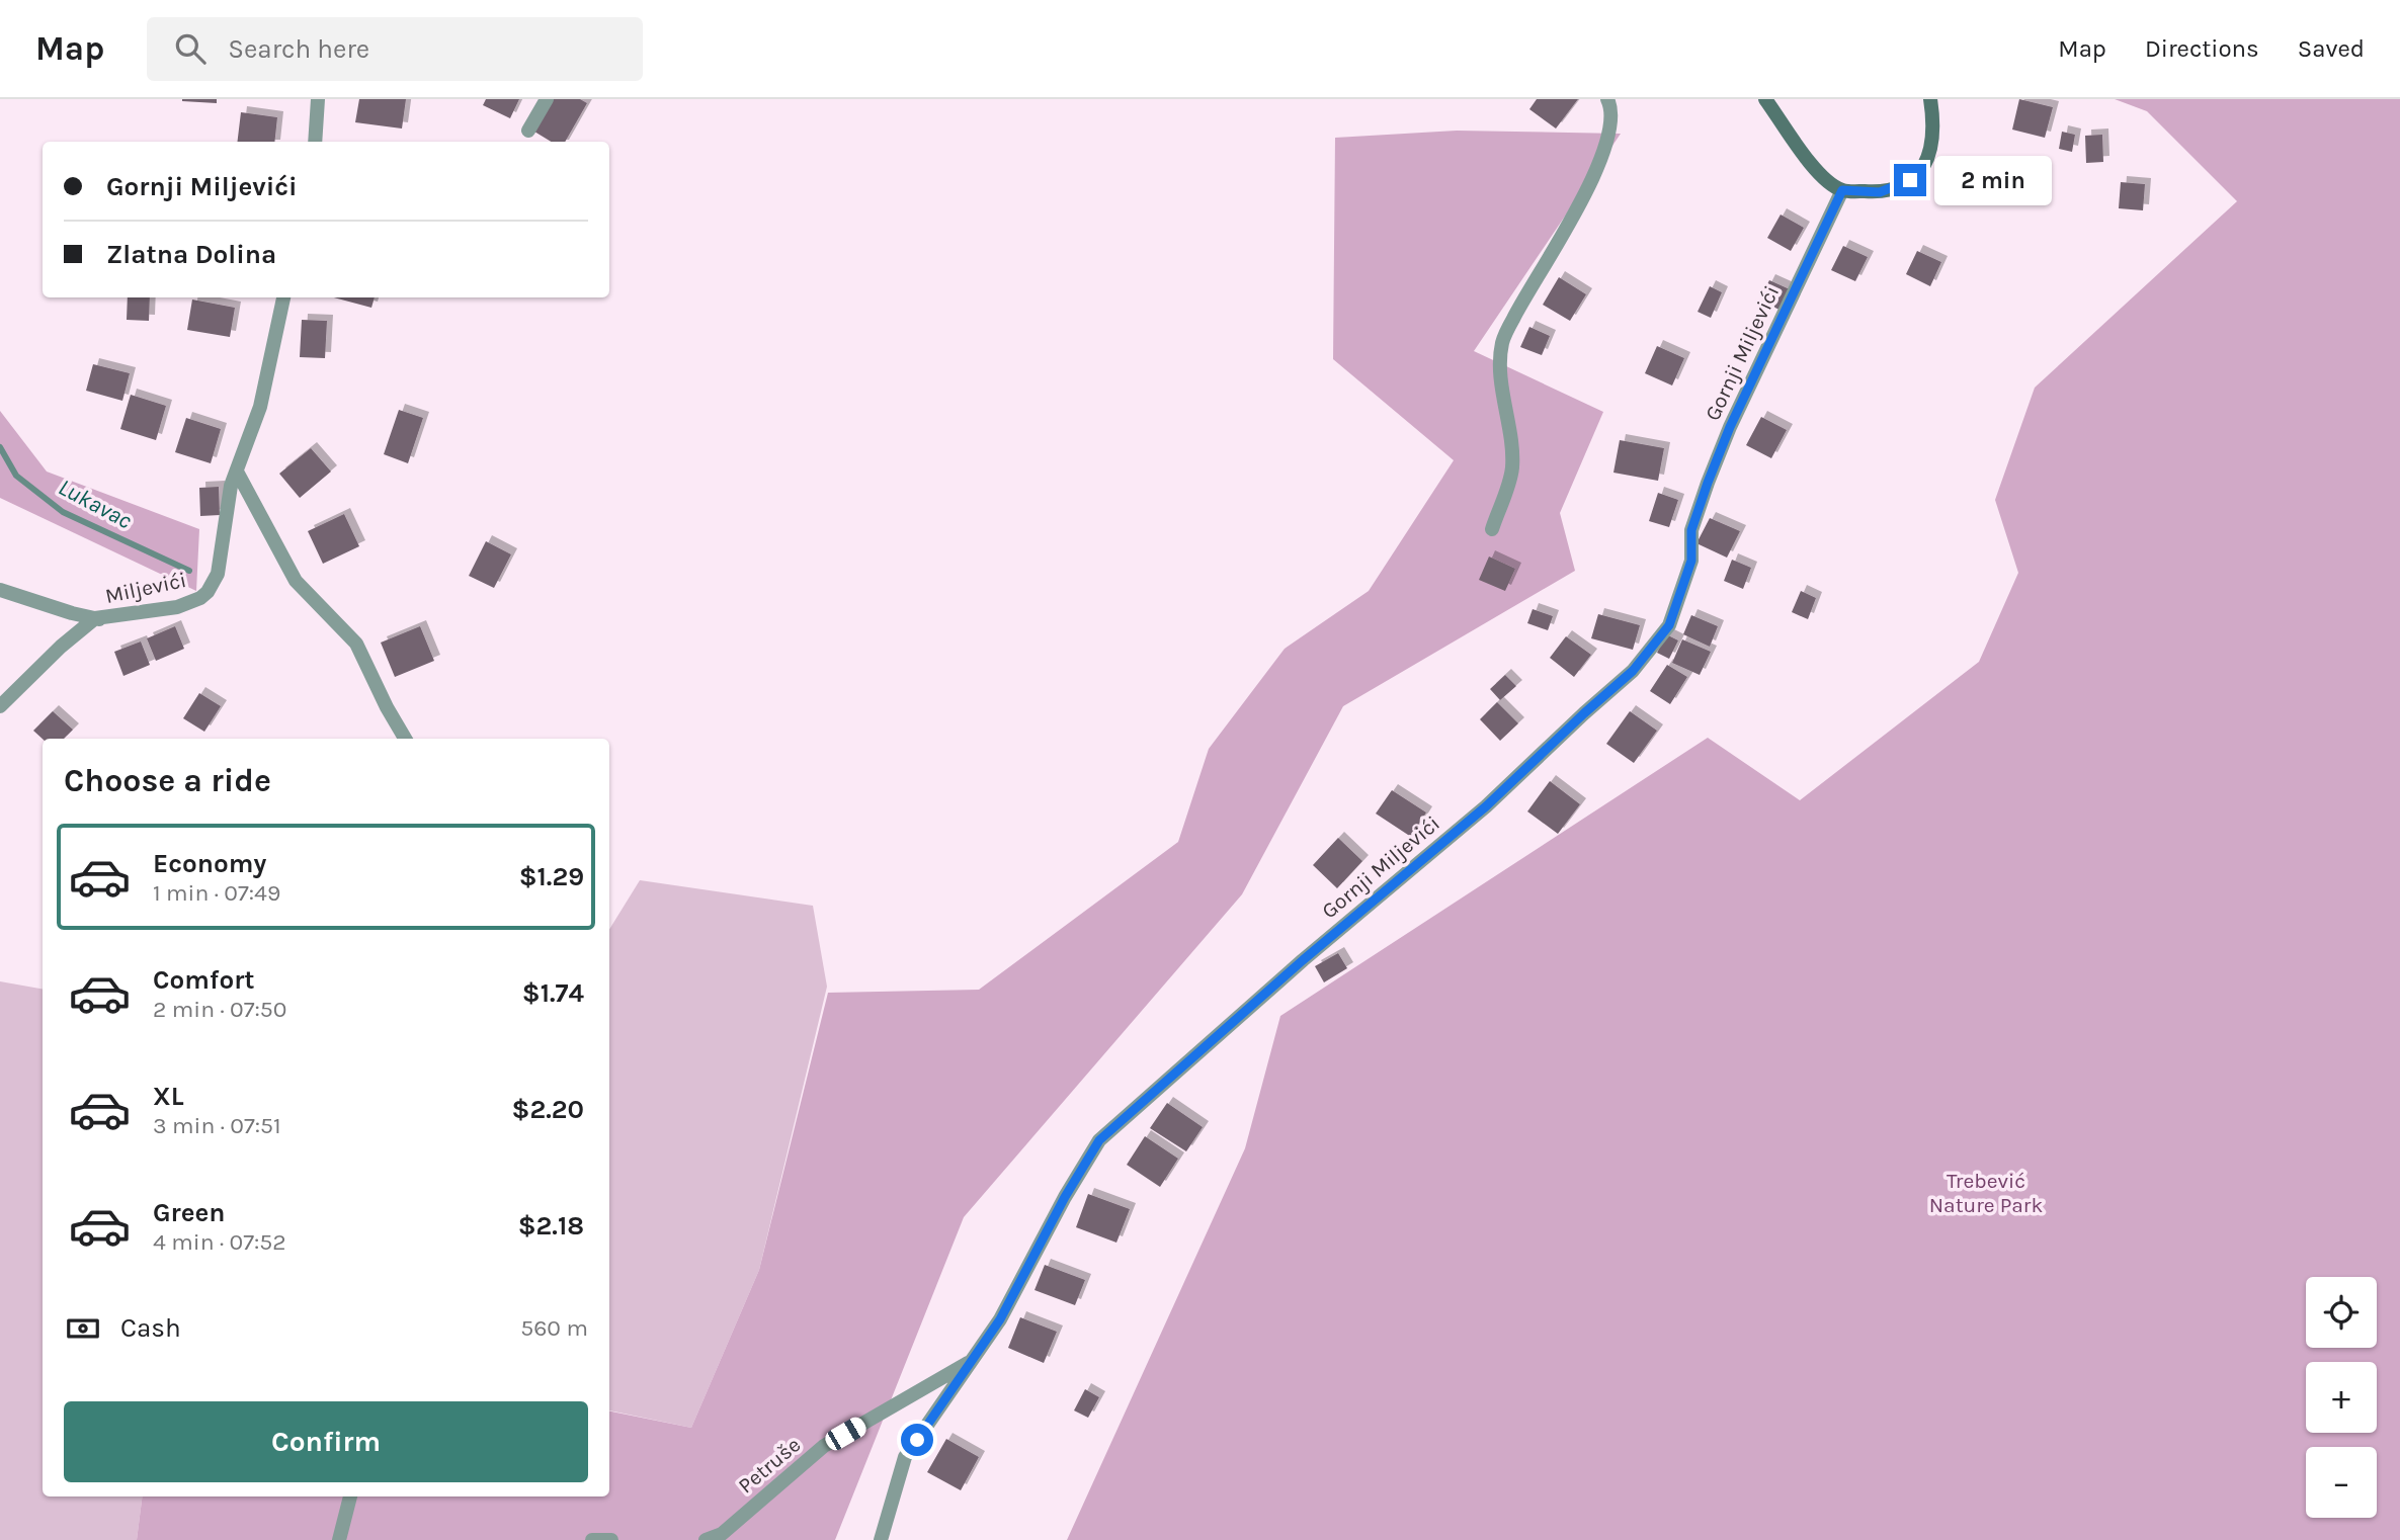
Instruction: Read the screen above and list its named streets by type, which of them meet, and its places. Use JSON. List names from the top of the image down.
{
  "streets": {
    "street": ["Gornji Miljevići", "Miljevići", "Petruše"]
  },
  "crossings": [
    ["Gornji Miljevići", "Petruše"]
  ],
  "water": ["Lukavac"],
  "parks": ["Trebević Nature Park"],
  "page": {
    "header": "Map",
    "search": "Search here",
    "nav": ["Map", "Directions", "Saved"],
    "banner": ["Gornji Miljevići", "Zlatna Dolina"],
    "bubble": "2 min",
    "heading": "Choose a ride",
    "list": [
      {
        "name": "Economy",
        "note": "1 min · 07:49",
        "value": "$1.29"
      },
      {
        "name": "Comfort",
        "note": "2 min · 07:50",
        "value": "$1.74"
      },
      {
        "name": "XL",
        "note": "3 min · 07:51",
        "value": "$2.20"
      },
      {
        "name": "Green",
        "note": "4 min · 07:52",
        "value": "$2.18"
      }
    ],
    "map_buttons": ["+", "−"],
    "pay": ["Cash", "560 m"],
    "buttons": "Confirm"
  }
}
